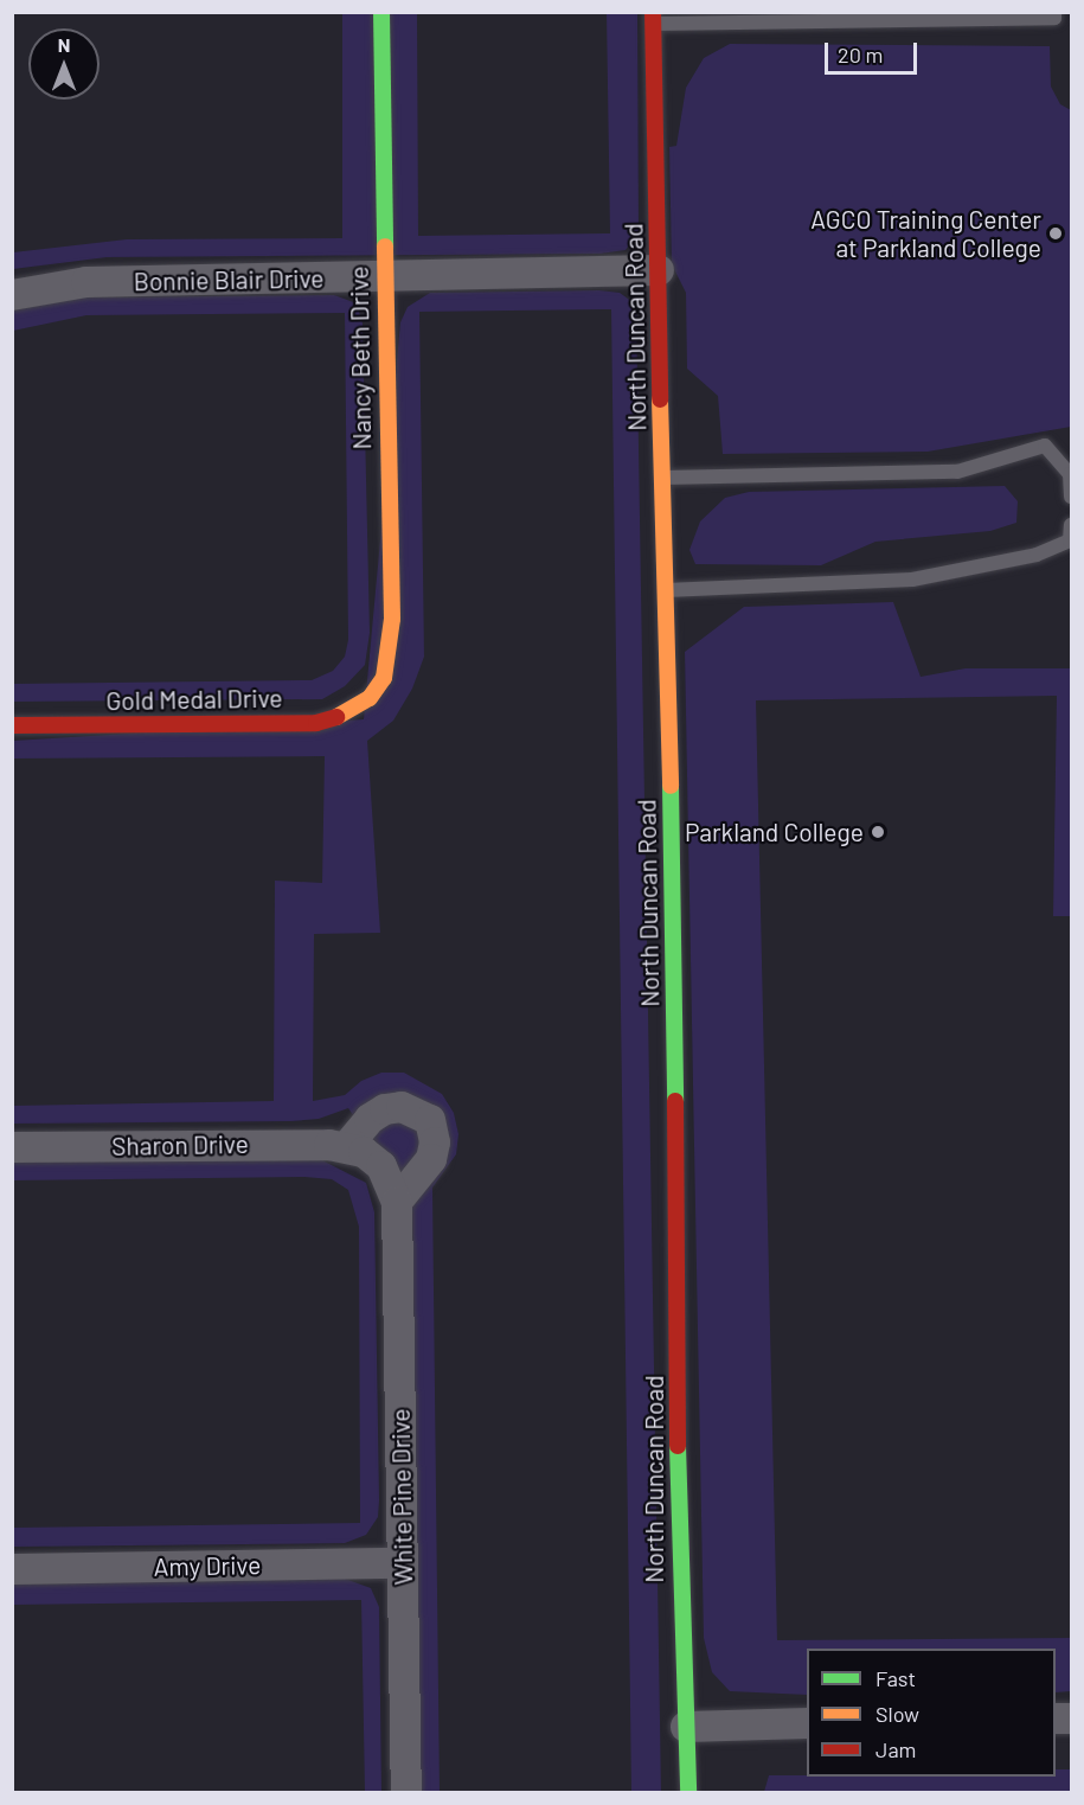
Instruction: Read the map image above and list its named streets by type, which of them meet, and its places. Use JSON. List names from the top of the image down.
{
  "streets": {
    "street": [
      "Bonnie Blair Drive",
      "North Duncan Road",
      "Nancy Beth Drive",
      "Gold Medal Drive",
      "Sharon Drive",
      "White Pine Drive",
      "Amy Drive"
    ]
  },
  "crossings": [
    ["Bonnie Blair Drive", "North Duncan Road"],
    ["Bonnie Blair Drive", "Nancy Beth Drive"],
    ["Nancy Beth Drive", "Gold Medal Drive"],
    ["Sharon Drive", "White Pine Drive"],
    ["White Pine Drive", "Amy Drive"]
  ],
  "places": ["AGCO Training Center at Parkland College", "Parkland College"],
  "legend": ["Fast", "Slow", "Jam"],
  "scale_bar": "20 m",
  "north": "top"
}
